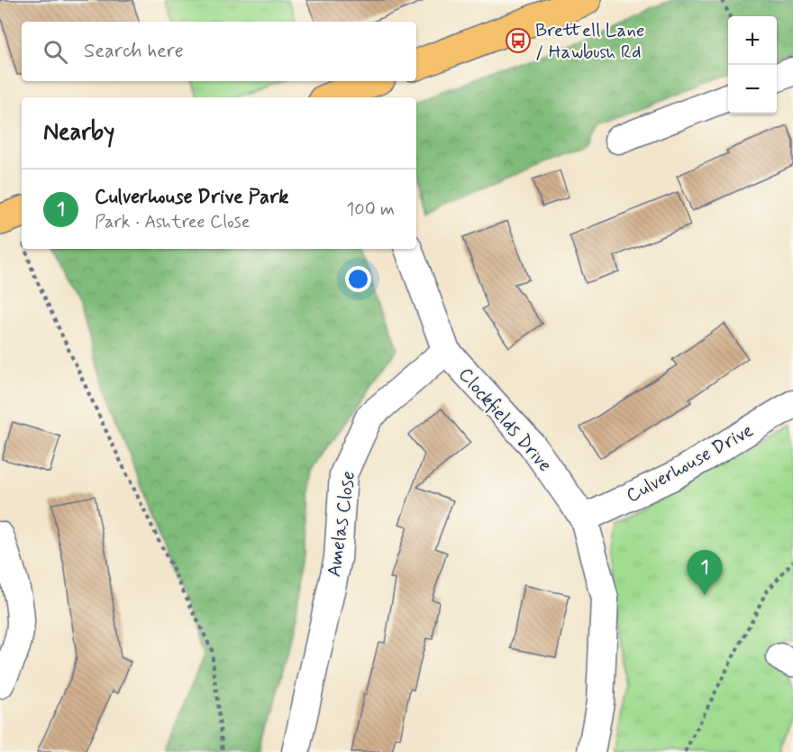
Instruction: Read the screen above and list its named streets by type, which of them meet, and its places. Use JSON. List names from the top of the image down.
{
  "streets": {
    "street": ["Clockfields Drive", "Culverhouse Drive", "Amelas Close"]
  },
  "crossings": [
    ["Clockfields Drive", "Culverhouse Drive"],
    ["Clockfields Drive", "Amelas Close"]
  ],
  "places": {
    "bus stop": ["Brettell Lane / Hawbush Rd"]
  },
  "page": {
    "map_buttons": ["+", "−"],
    "search": "Search here",
    "heading": "Nearby",
    "list": [
      {
        "mark": "1",
        "name": "Culverhouse Drive Park",
        "note": "Park · Ashtree Close",
        "value": "100 m"
      }
    ],
    "pins": "1"
  }
}
